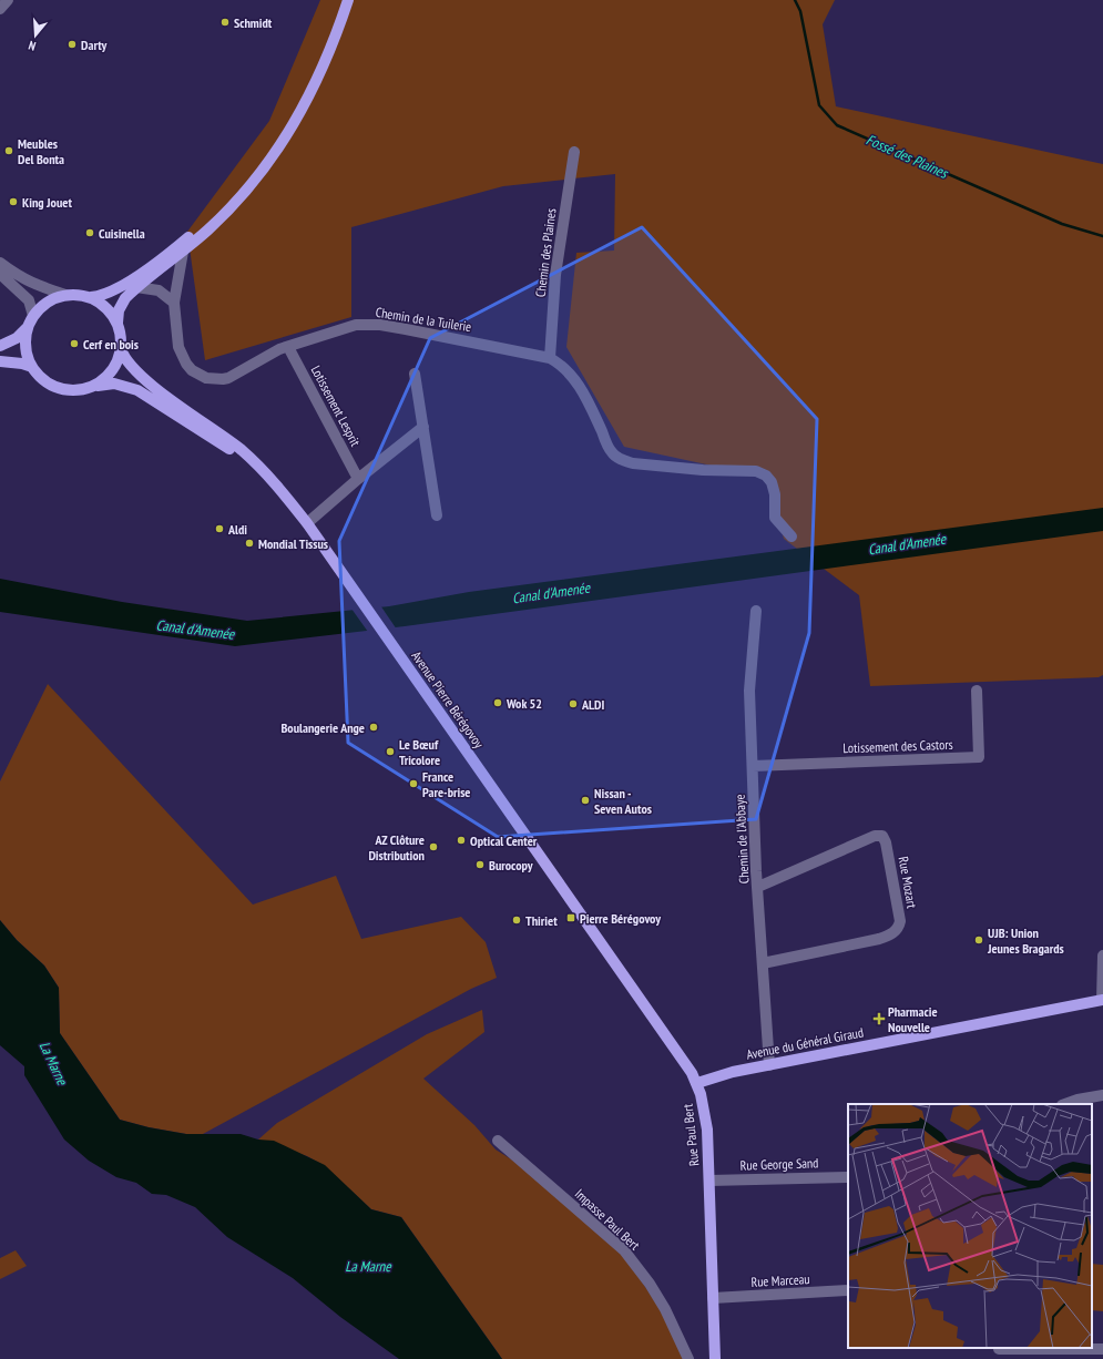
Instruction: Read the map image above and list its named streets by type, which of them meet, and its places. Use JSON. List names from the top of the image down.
{
  "streets": {
    "main road": ["Avenue Pierre Bérégovoy", "Avenue du Général Giraud", "Rue Paul Bert"],
    "street": [
      "Chemin des Plaines",
      "Chemin de la Tuilerie",
      "Lotissement Lesprit",
      "Lotissement des Castors",
      "Chemin de l'Abbaye",
      "Rue Mozart",
      "Rue George Sand",
      "Impasse Paul Bert",
      "Rue Marceau"
    ]
  },
  "crossings": [
    ["Chemin des Plaines", "Chemin de la Tuilerie"],
    ["Chemin de la Tuilerie", "Lotissement Lesprit"],
    ["Avenue Pierre Bérégovoy", "Rue Paul Bert"],
    ["Lotissement des Castors", "Chemin de l'Abbaye"],
    ["Chemin de l'Abbaye", "Rue Mozart"],
    ["Chemin de l'Abbaye", "Avenue du Général Giraud"],
    ["Avenue du Général Giraud", "Rue Paul Bert"],
    ["Rue Paul Bert", "Rue George Sand"],
    ["Rue Paul Bert", "Rue Marceau"]
  ],
  "water": ["Fossé des Plaines", "Canal d'Amenée", "La Marne"],
  "places": {
    "other": [
      "Schmidt",
      "Darty",
      "Meubles Del Bonta",
      "King Jouet",
      "Cuisinella",
      "Cerf en bois",
      "Aldi",
      "Mondial Tissus",
      "Wok 52",
      "ALDI",
      "Boulangerie Ange",
      "Le Bœuf Tricolore",
      "France Pare-brise",
      "Nissan - Seven Autos",
      "Optical Center",
      "AZ Clôture Distribution",
      "Burocopy",
      "Thiriet",
      "UJB: Union Jeunes Bragards"
    ],
    "transit": ["Pierre Bérégovoy"],
    "health": ["Pharmacie Nouvelle"]
  },
  "north": "bottom"
}
